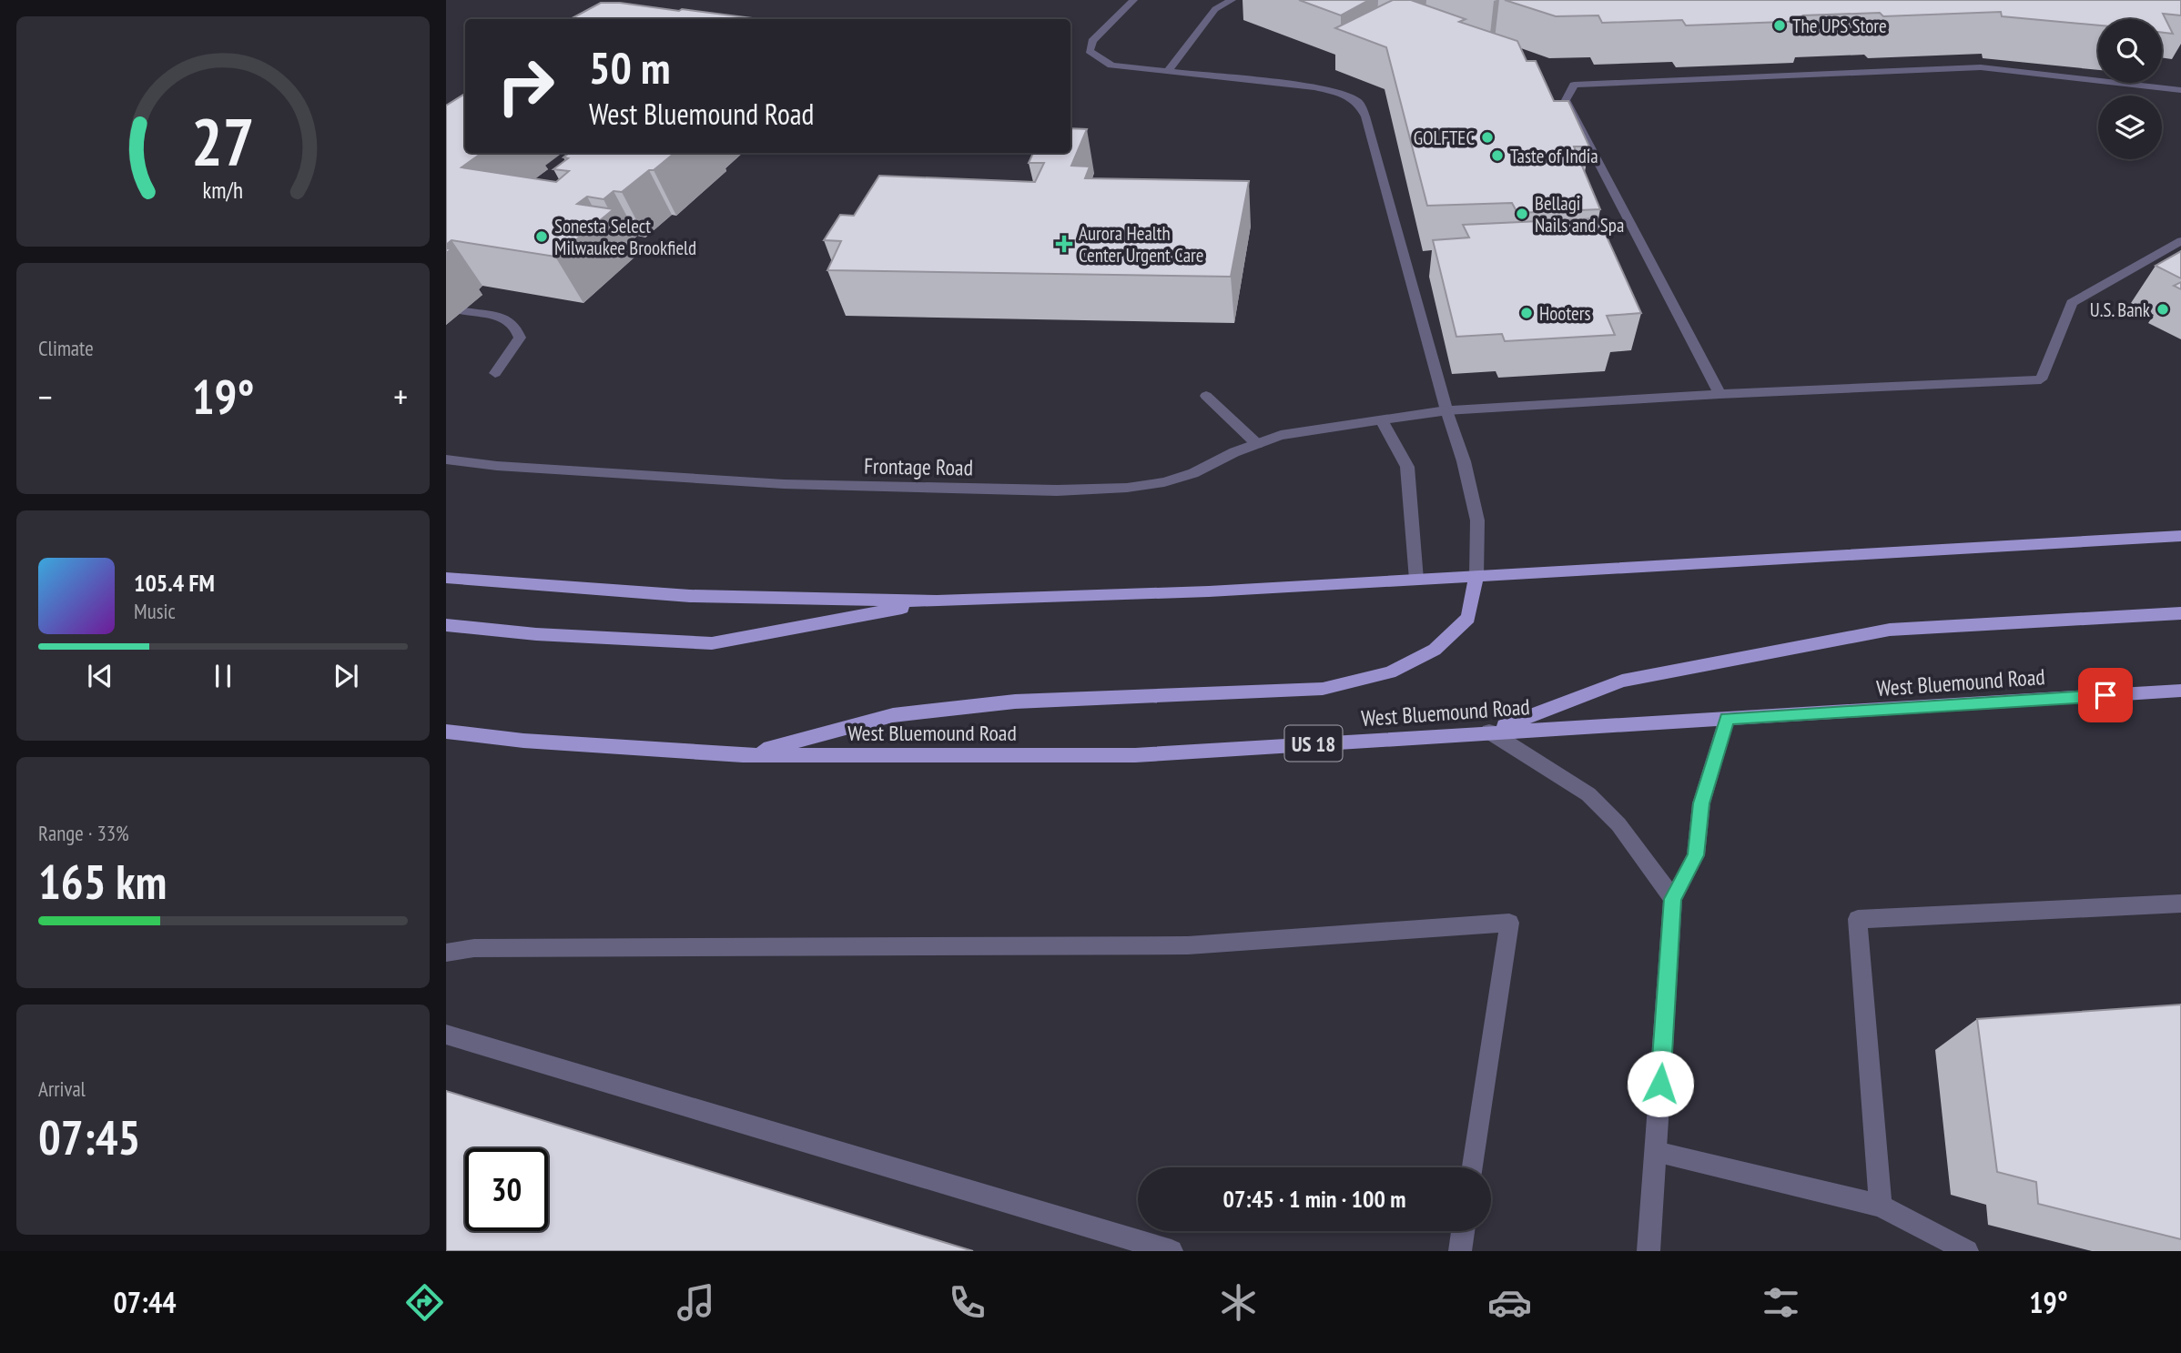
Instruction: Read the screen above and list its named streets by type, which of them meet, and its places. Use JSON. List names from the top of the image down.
{
  "streets": {
    "main road": ["West Bluemound Road", "US 18"],
    "street": ["Frontage Road"]
  },
  "places": {
    "other": [
      "The UPS Store",
      "GOLFTEC",
      "Taste of India",
      "Bellagi Nails and Spa",
      "Sonesta Select Milwaukee Brookfield",
      "U.S. Bank",
      "Hooters"
    ],
    "health": ["Aurora Health Center Urgent Care"]
  },
  "page": {
    "turn": ["50 m", "West Bluemound Road"],
    "tile": [
      "Climate",
      ["Range · 33%", "165 km"],
      ["Arrival", "07:45"]
    ],
    "heat": ["−", "19°", "+"],
    "song": ["105.4 FM", "Music"],
    "limit": "30",
    "trip": "07:45 · 1 min · 100 m",
    "tabs": ["07:44", "19°"],
    "gauge": ["27", "km/h"]
  }
}
